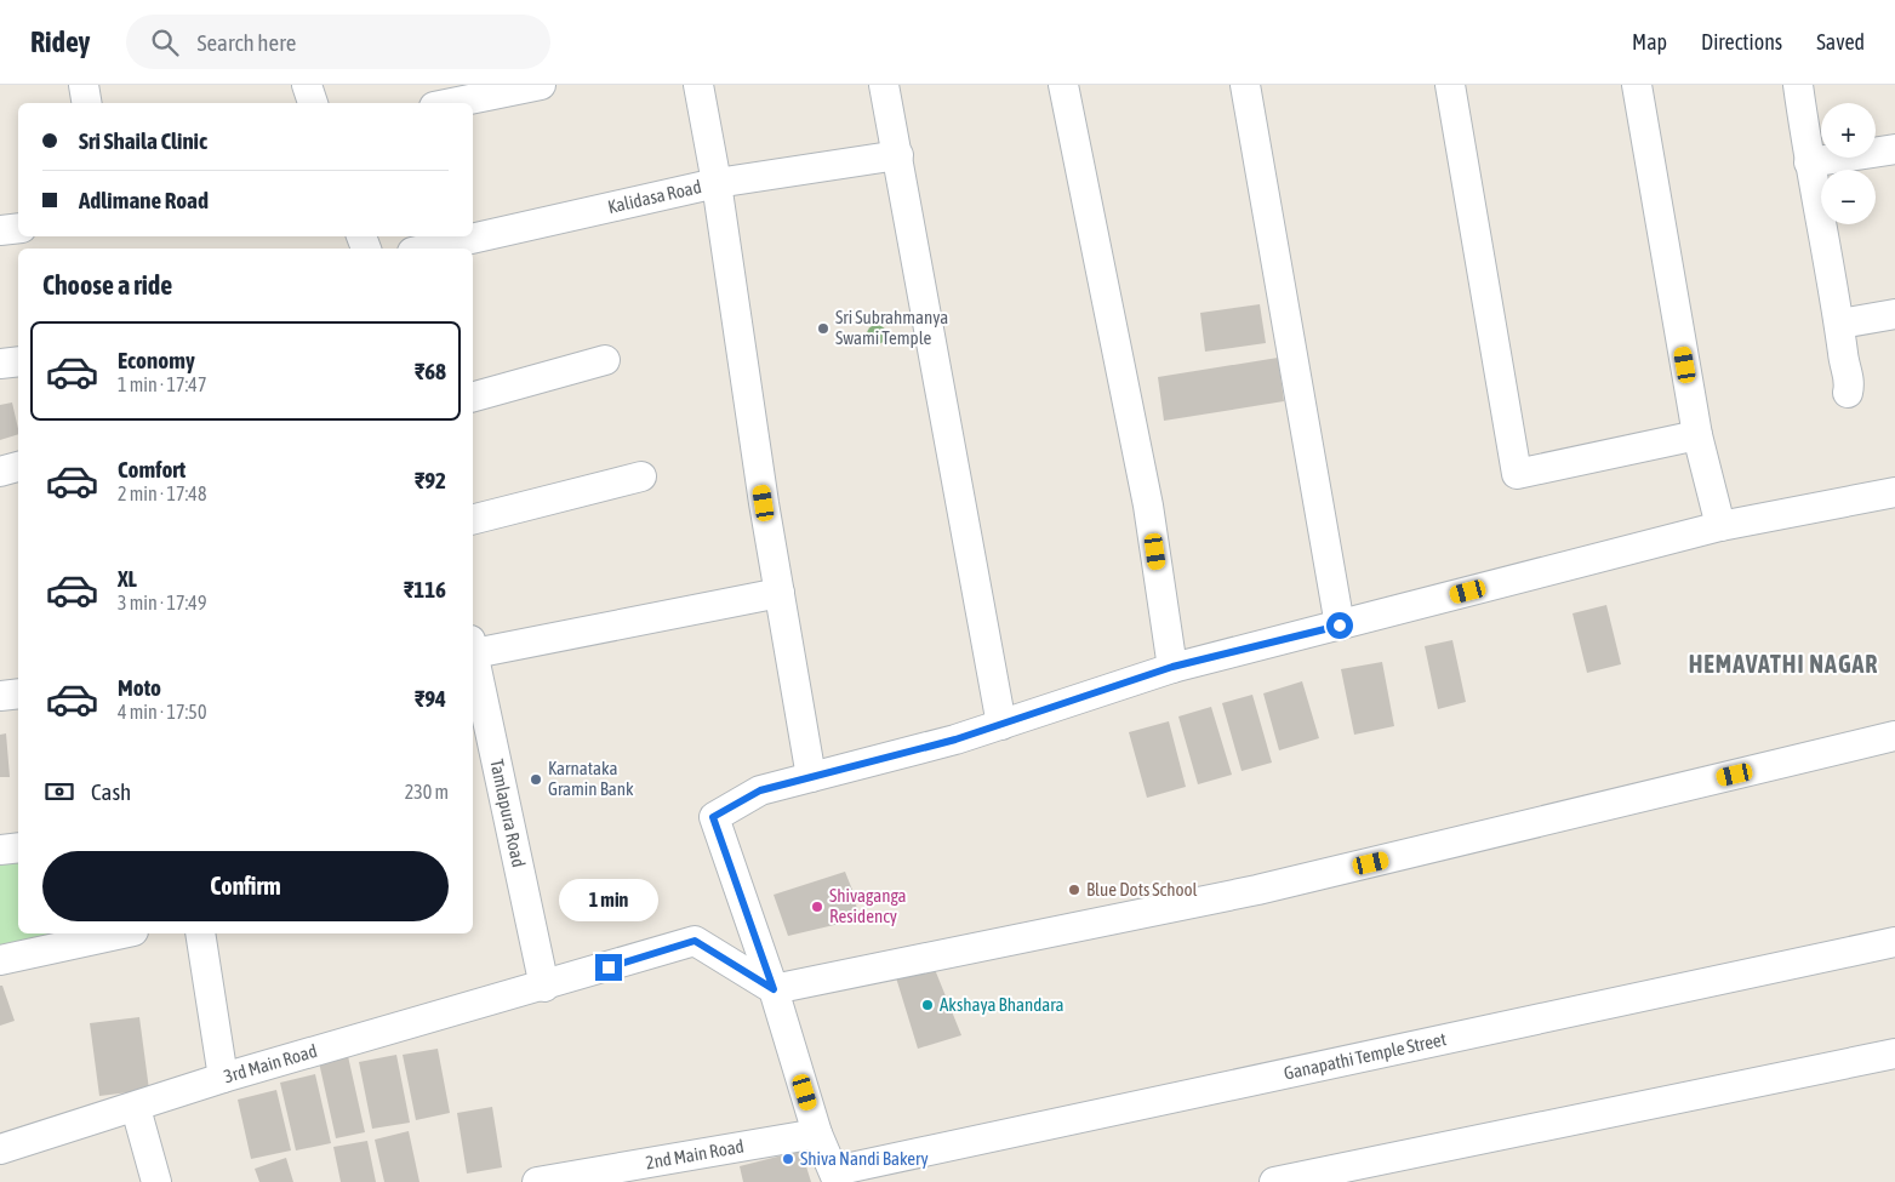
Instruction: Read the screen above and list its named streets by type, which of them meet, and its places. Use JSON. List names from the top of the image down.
{
  "streets": {
    "street": [
      "Kalidasa Road",
      "Tamlapura Road",
      "Ganapathi Temple Street",
      "3rd Main Road",
      "2nd Main Road"
    ]
  },
  "crossings": [
    ["Tamlapura Road", "3rd Main Road"]
  ],
  "districts": ["HEMAVATHI NAGAR"],
  "places": [
    "Sri Subrahmanya Swami Temple",
    "Karnataka Gramin Bank",
    "Blue Dots School",
    "Shivaganga Residency",
    "Akshaya Bhandara",
    "Shiva Nandi Bakery"
  ],
  "page": {
    "header": "Ridey",
    "search": "Search here",
    "nav": ["Map", "Directions", "Saved"],
    "map_buttons": ["+", "−"],
    "banner": ["Sri Shaila Clinic", "Adlimane Road"],
    "heading": "Choose a ride",
    "list": [
      {
        "name": "Economy",
        "note": "1 min · 17:47",
        "value": "₹68"
      },
      {
        "name": "Comfort",
        "note": "2 min · 17:48",
        "value": "₹92"
      },
      {
        "name": "XL",
        "note": "3 min · 17:49",
        "value": "₹116"
      },
      {
        "name": "Moto",
        "note": "4 min · 17:50",
        "value": "₹94"
      }
    ],
    "pay": ["Cash", "230 m"],
    "buttons": "Confirm",
    "bubble": "1 min"
  }
}
